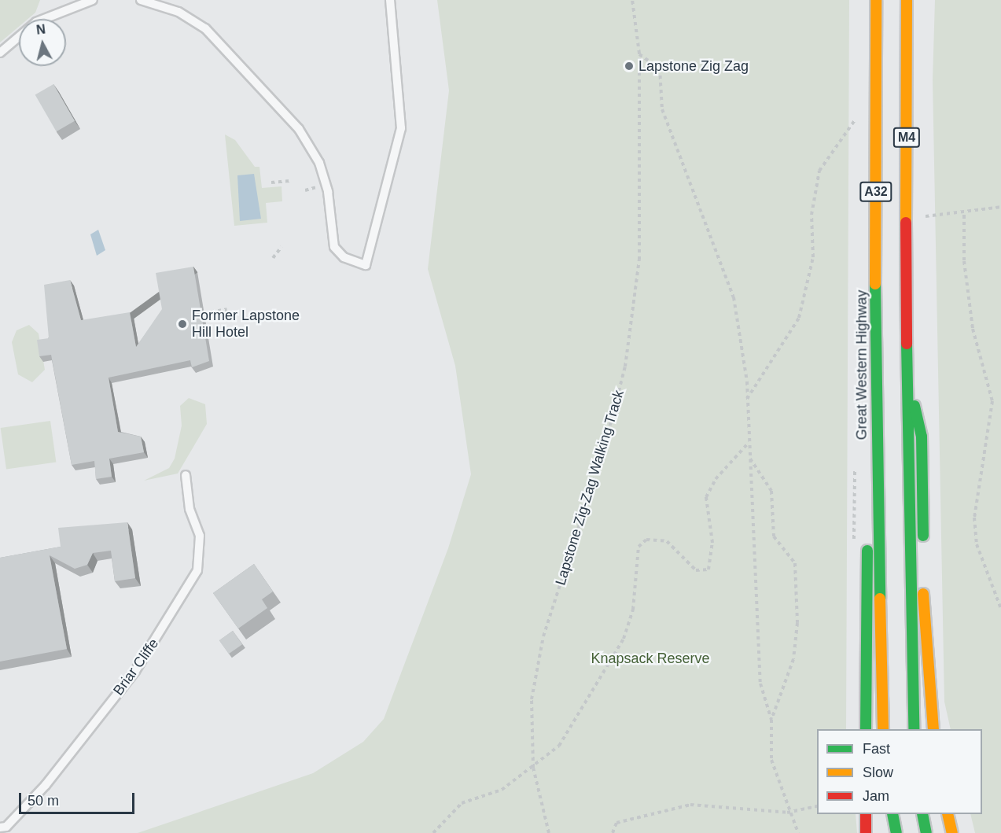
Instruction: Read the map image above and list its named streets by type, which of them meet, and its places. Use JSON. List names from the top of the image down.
{
  "streets": {
    "main road": ["M4", "A32", "Great Western Highway"],
    "lane": ["Briar Cliffe"],
    "path": ["Lapstone Zig-Zag Walking Track"]
  },
  "parks": ["Knapsack Reserve"],
  "places": ["Lapstone Zig Zag", "Former Lapstone Hill Hotel"],
  "legend": ["Fast", "Slow", "Jam"],
  "scale_bar": "50 m",
  "north": "top"
}
